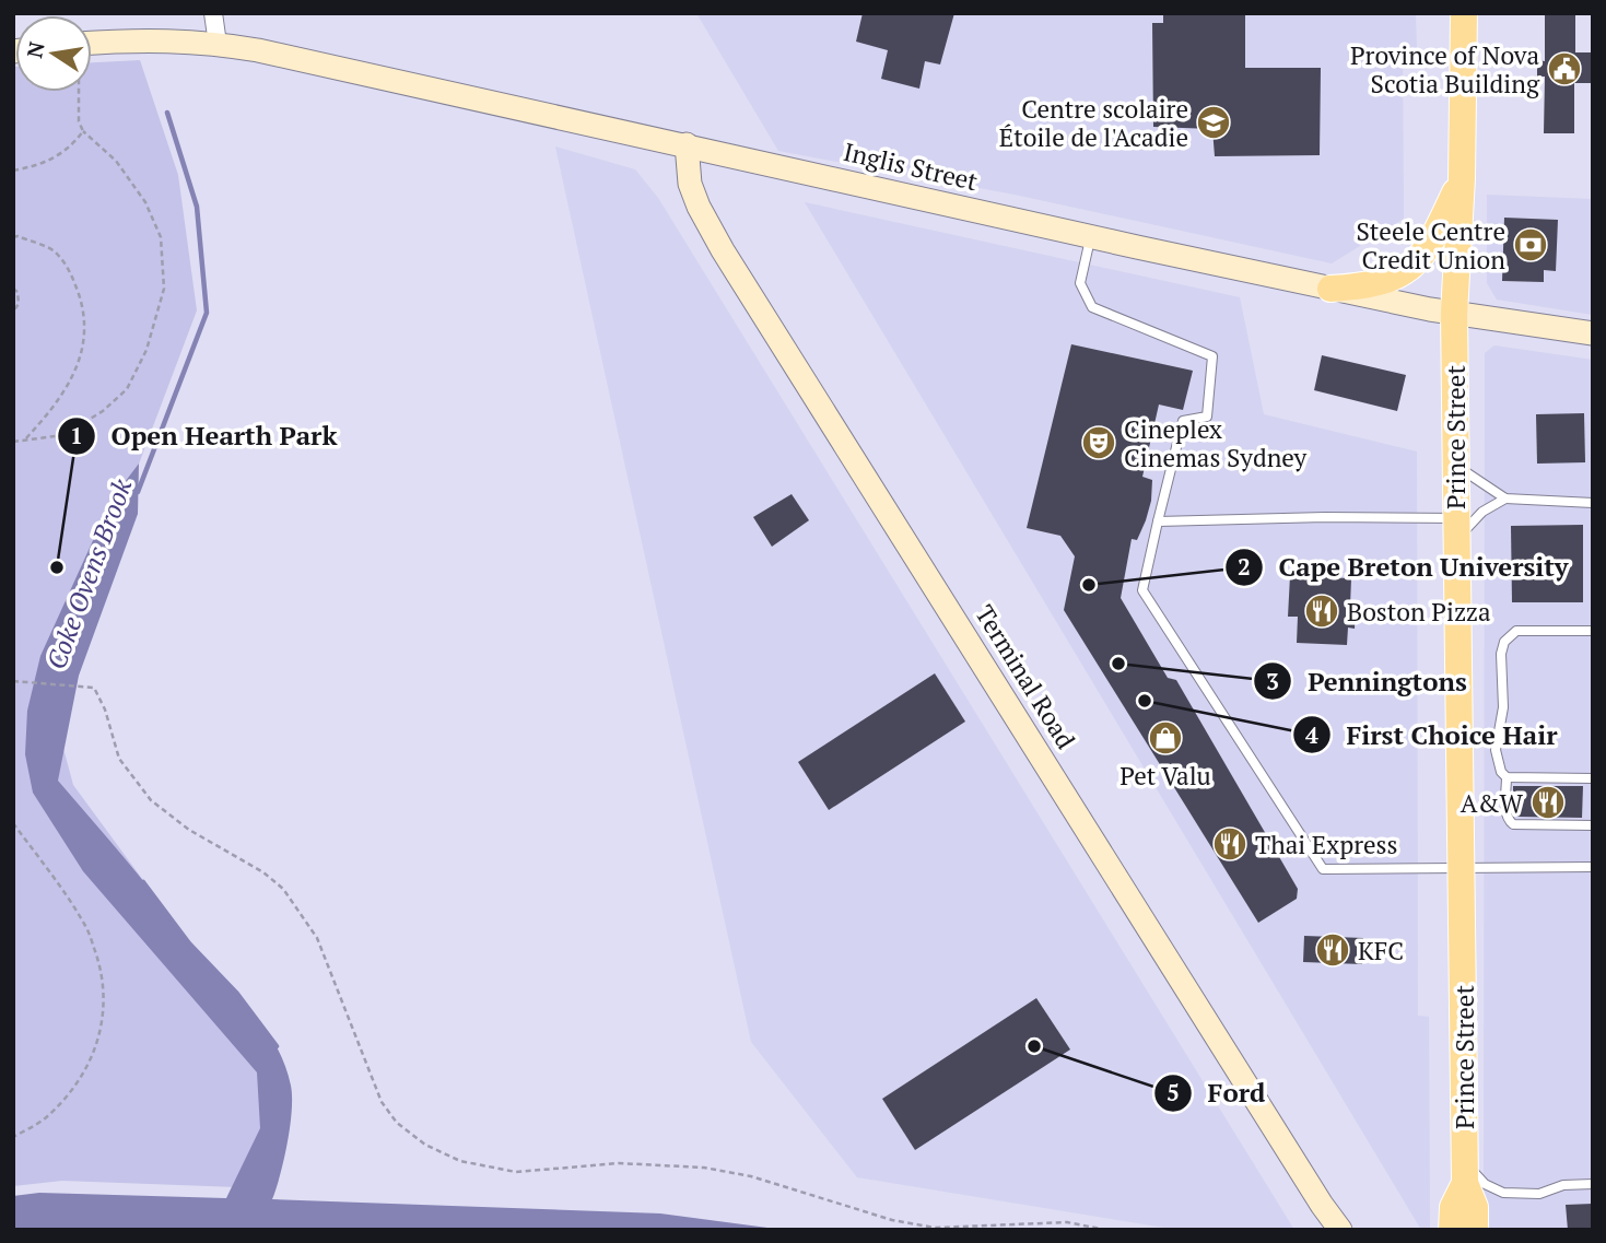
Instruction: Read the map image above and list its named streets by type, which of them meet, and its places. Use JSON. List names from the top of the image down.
{
  "streets": {
    "main road": ["Prince Street"],
    "street": ["Inglis Street", "Terminal Road"]
  },
  "crossings": [
    ["Inglis Street", "Prince Street"],
    ["Inglis Street", "Terminal Road"]
  ],
  "water": ["Coke Ovens Brook"],
  "places": {
    "public building": ["Province of Nova Scotia Building"],
    "school or university": ["Centre scolaire Étoile de l'Acadie"],
    "bank": ["Steele Centre Credit Union"],
    "theatre": ["Cineplex Cinemas Sydney"],
    "other": [
      "Open Hearth Park",
      "Cape Breton University",
      "Penningtons",
      "First Choice Hair",
      "Ford"
    ],
    "restaurant": [
      "Boston Pizza",
      "A&W",
      "Thai Express",
      "KFC"
    ],
    "shop": ["Pet Valu"]
  },
  "north": "left"
}
